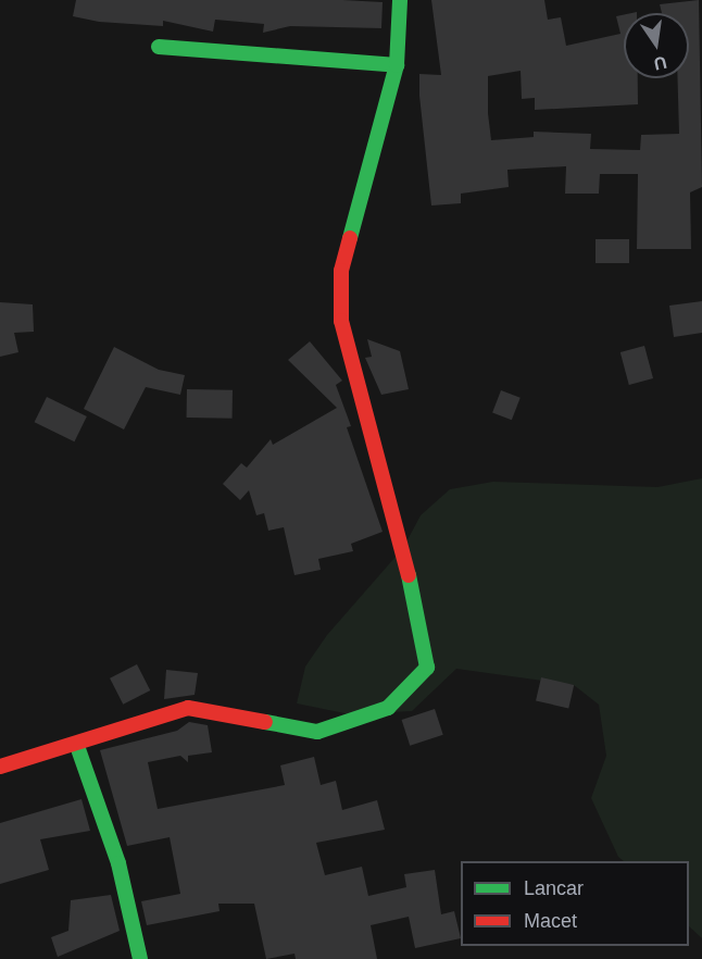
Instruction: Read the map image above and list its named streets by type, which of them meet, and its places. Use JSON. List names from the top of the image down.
{
  "legend": ["Lancar", "Macet"],
  "north": "bottom"
}
